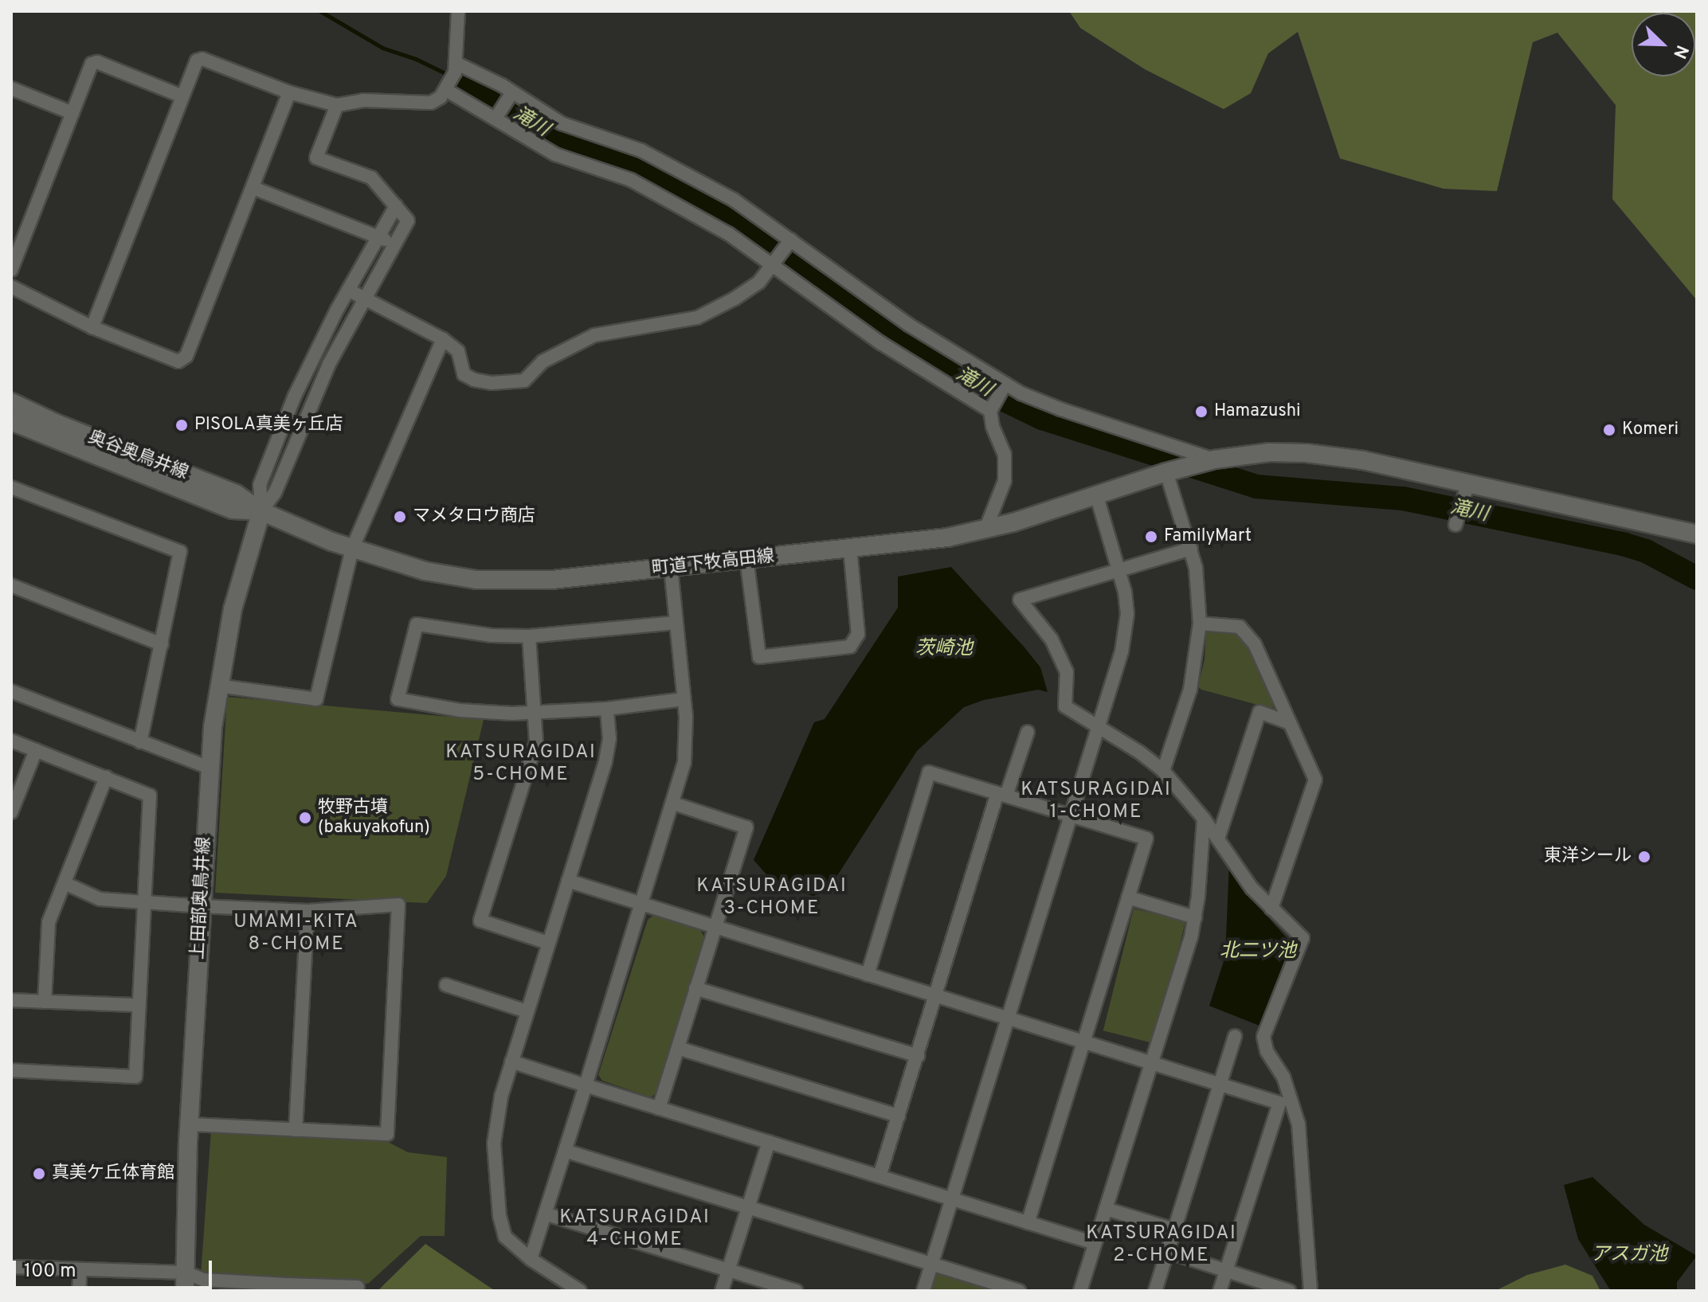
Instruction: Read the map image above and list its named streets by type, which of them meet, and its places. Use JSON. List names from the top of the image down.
{
  "streets": {
    "street": ["奥谷奥鳥井線", "町道下牧高田線", "上田部奥鳥井線"]
  },
  "crossings": [
    ["奥谷奥鳥井線", "町道下牧高田線"],
    ["奥谷奥鳥井線", "上田部奥鳥井線"],
    ["町道下牧高田線", "上田部奥鳥井線"]
  ],
  "districts": [
    "KATSURAGIDAI 5-CHOME",
    "KATSURAGIDAI 1-CHOME",
    "KATSURAGIDAI 3-CHOME",
    "UMAMI-KITA 8-CHOME",
    "KATSURAGIDAI 4-CHOME",
    "KATSURAGIDAI 2-CHOME"
  ],
  "water": [
    "滝川",
    "茨崎池",
    "北二ツ池",
    "アスガ池"
  ],
  "places": [
    "Hamazushi",
    "PISOLA真美ヶ丘店",
    "Komeri",
    "マメタロウ商店",
    "FamilyMart",
    "牧野古墳 (bakuyakofun)",
    "東洋シール",
    "真美ケ丘体育館"
  ],
  "scale_bar": "100 m",
  "north": "bottom right"
}
